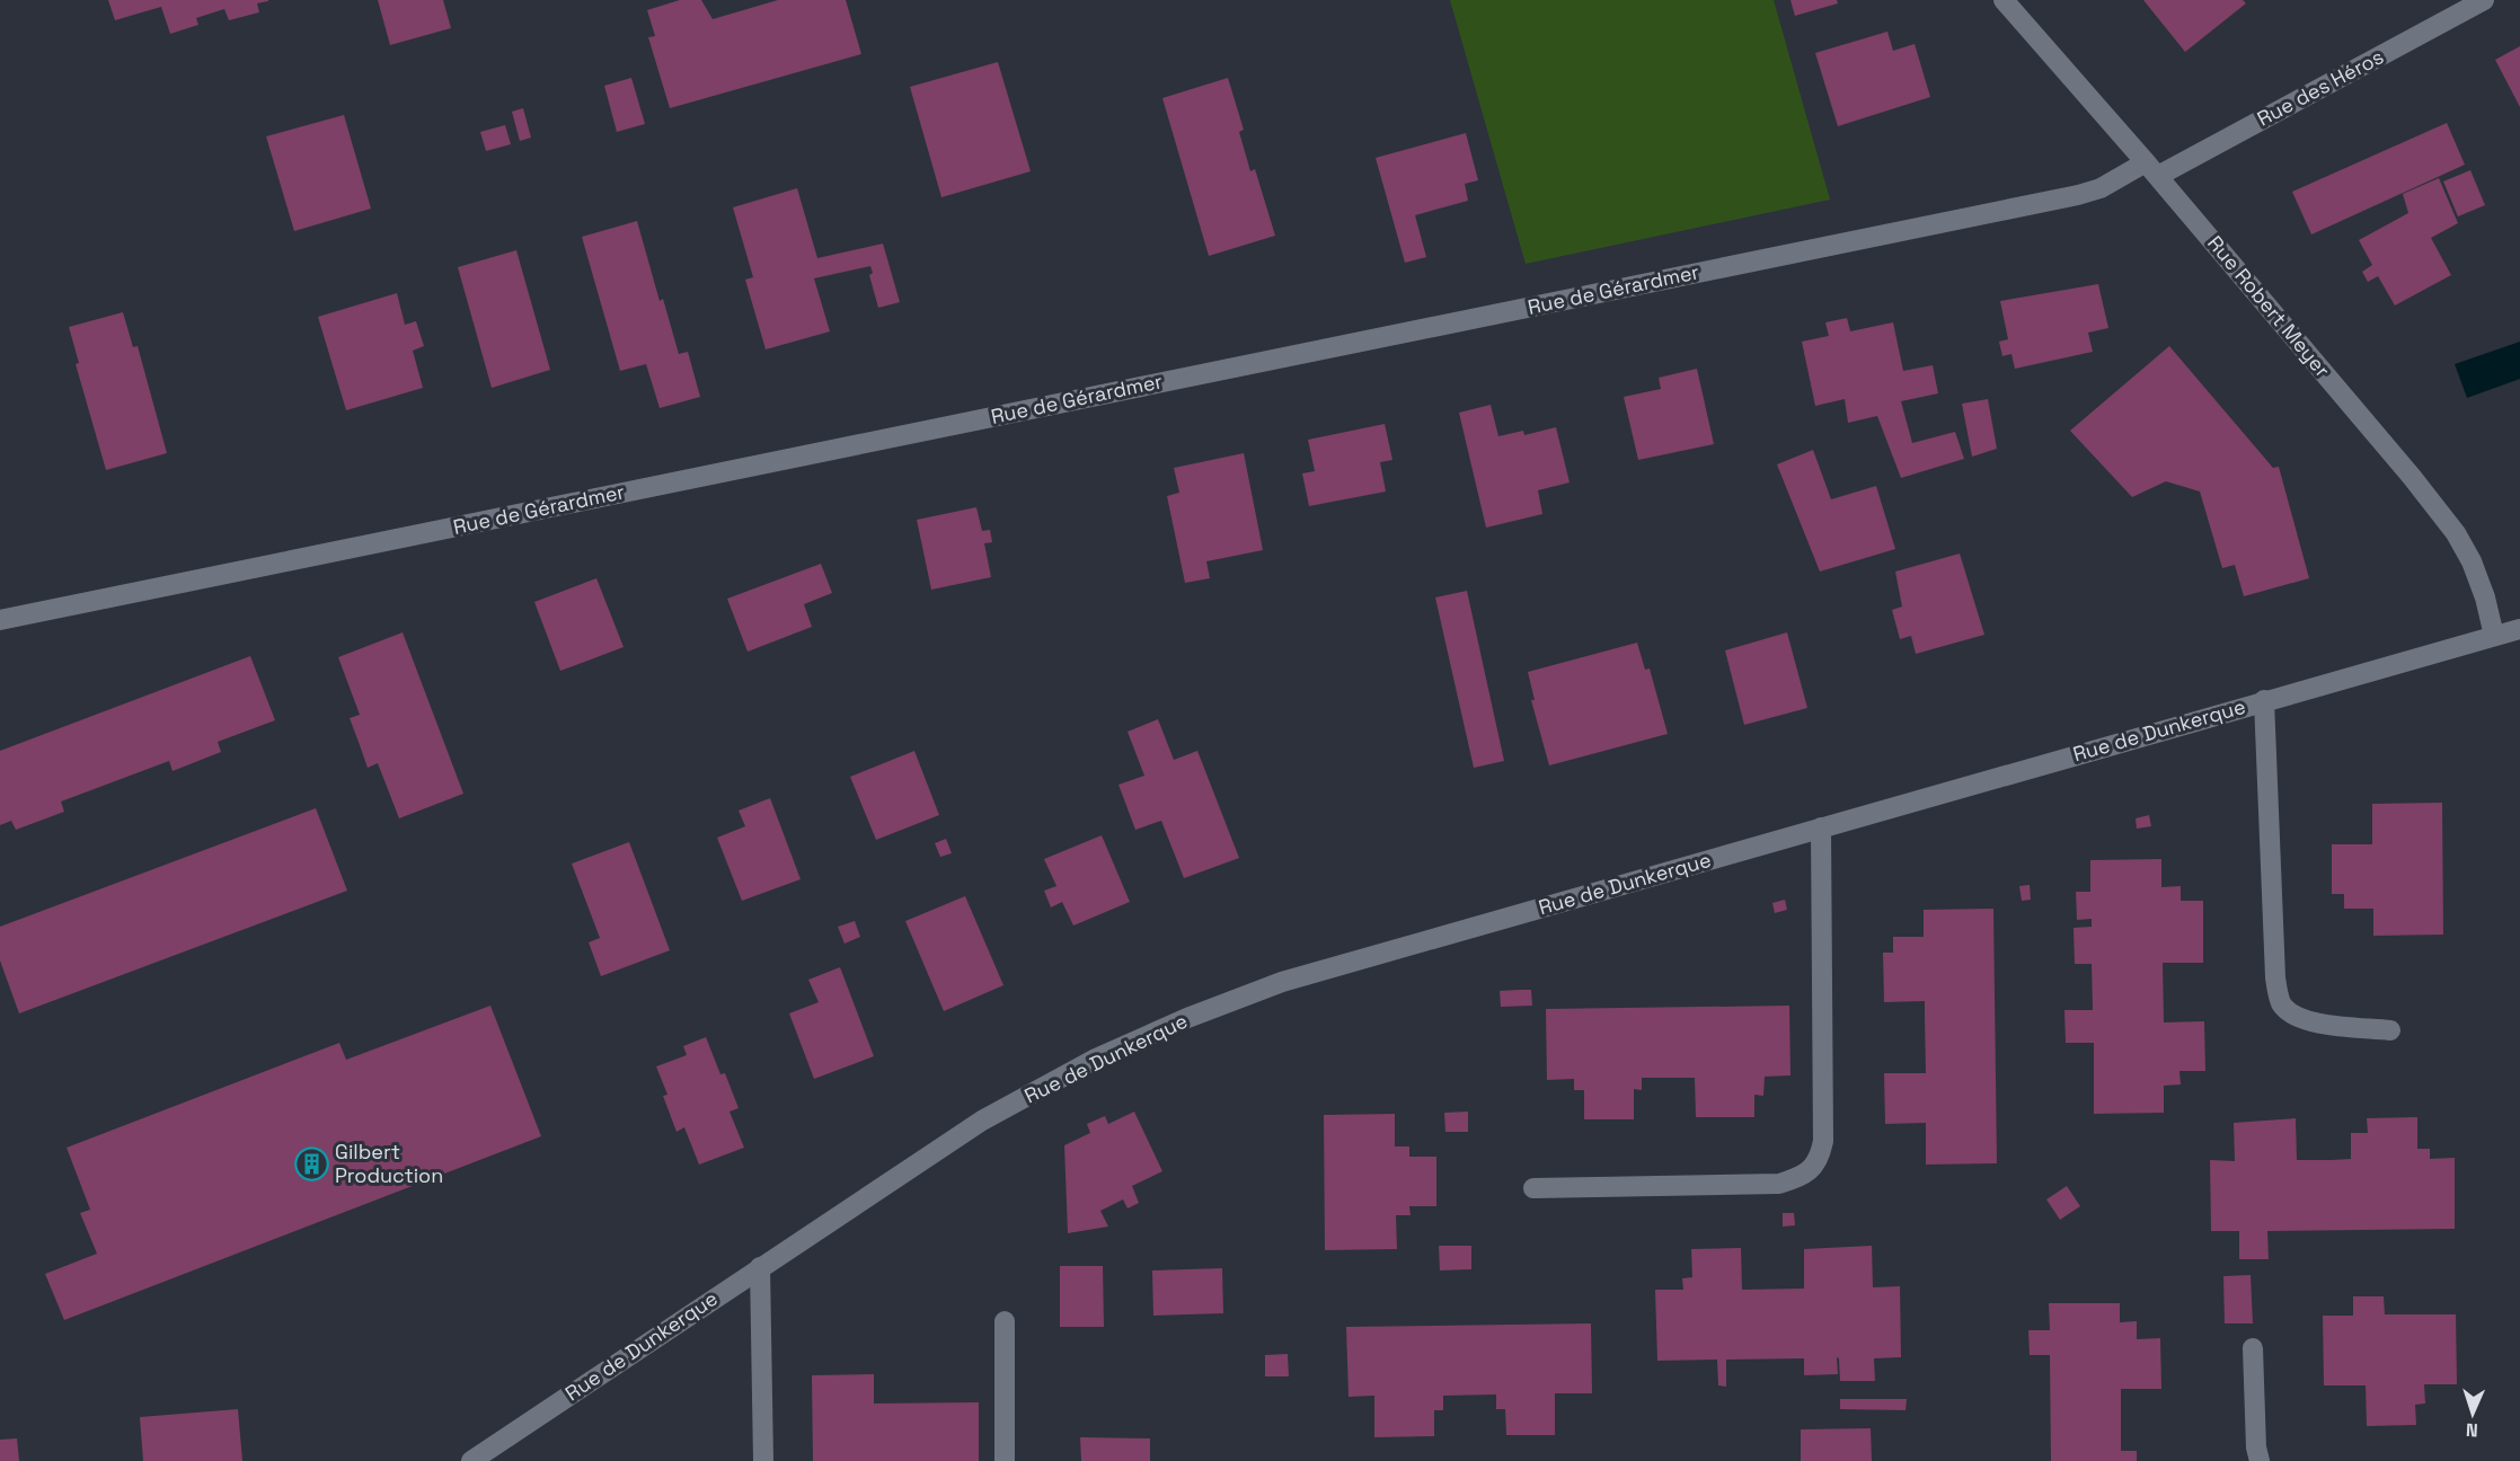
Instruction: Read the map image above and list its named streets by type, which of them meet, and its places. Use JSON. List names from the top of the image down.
{
  "streets": {
    "street": [
      "Rue des Héros",
      "Rue de Gérardmer",
      "Rue Robert Meyer",
      "Rue de Dunkerque"
    ]
  },
  "crossings": [
    ["Rue des Héros", "Rue de Gérardmer"],
    ["Rue des Héros", "Rue Robert Meyer"],
    ["Rue de Gérardmer", "Rue Robert Meyer"],
    ["Rue Robert Meyer", "Rue de Dunkerque"]
  ],
  "places": {
    "building": ["Gilbert Production"]
  },
  "north": "bottom"
}
